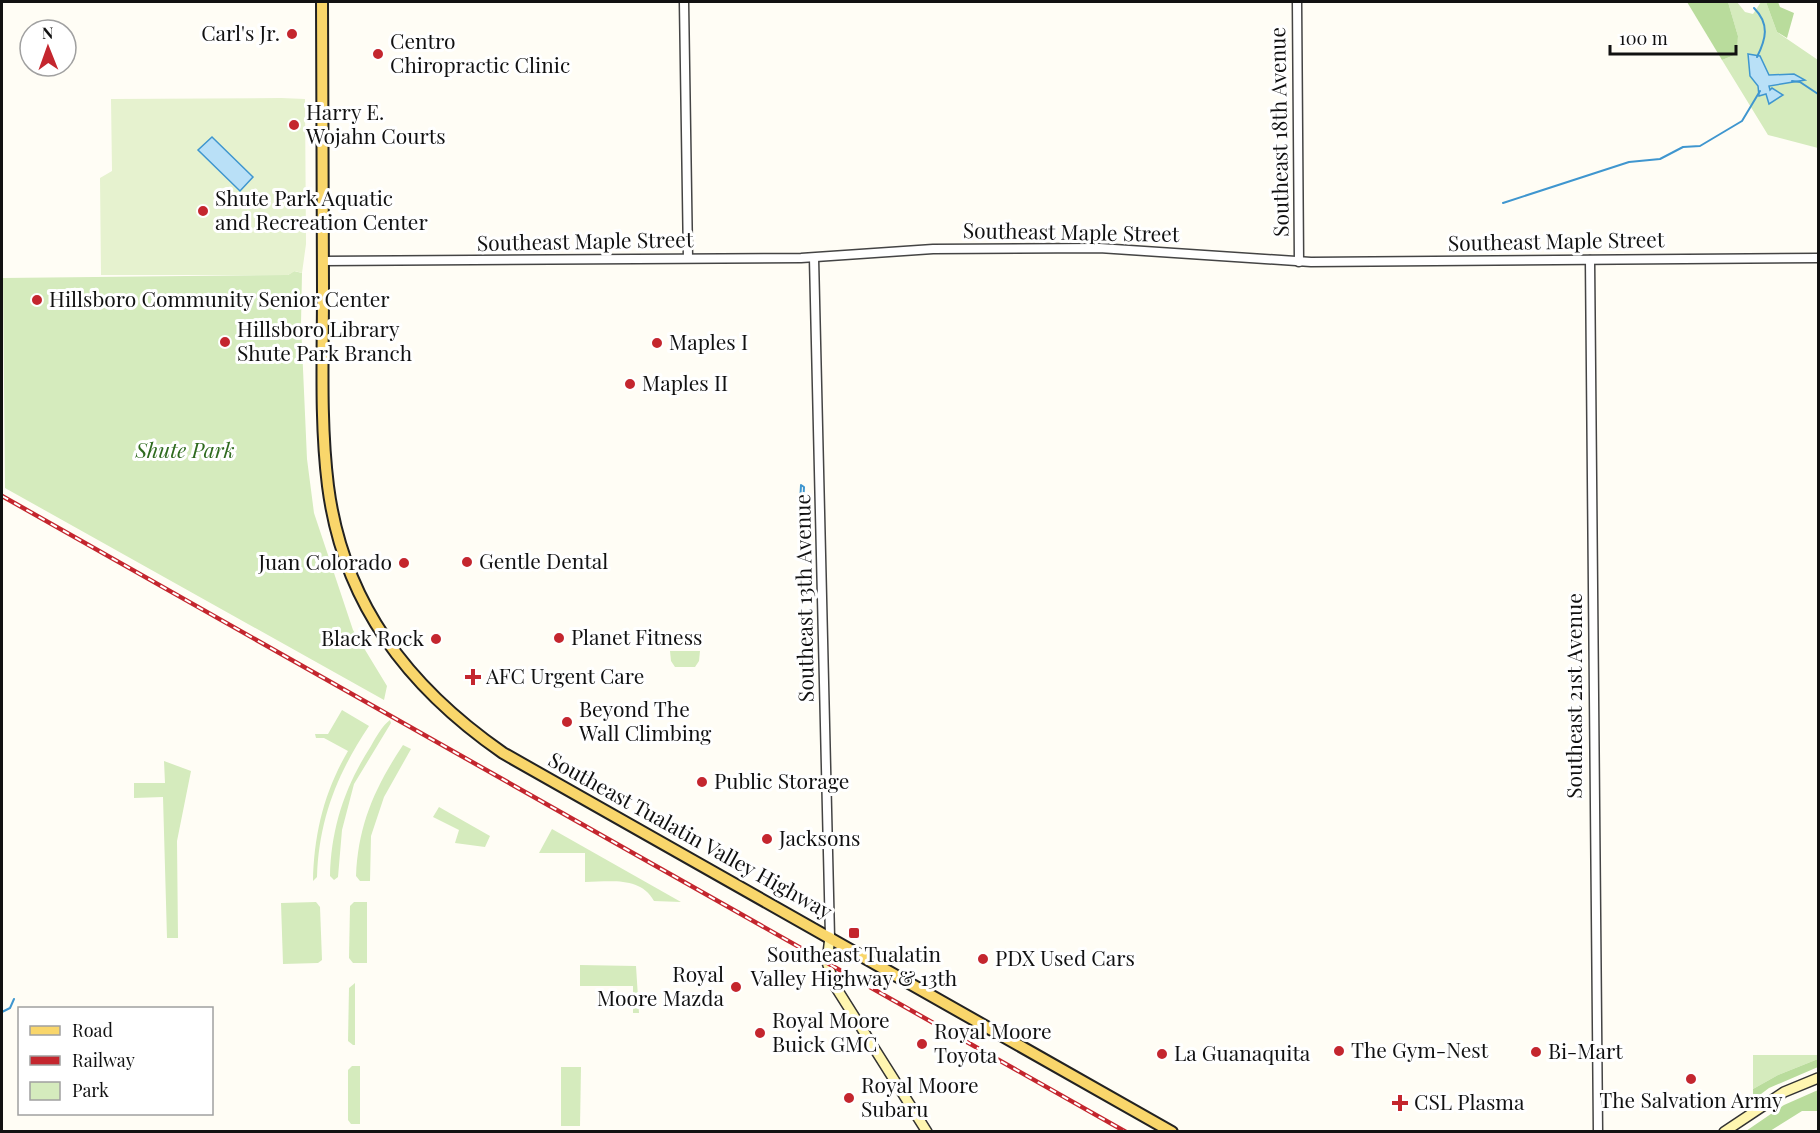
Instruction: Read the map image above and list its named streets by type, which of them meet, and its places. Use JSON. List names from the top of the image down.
{
  "streets": {
    "main road": ["Southeast Tualatin Valley Highway"],
    "street": [
      "Southeast 18th Avenue",
      "Southeast Maple Street",
      "Southeast 13th Avenue",
      "Southeast 21st Avenue"
    ]
  },
  "crossings": [
    ["Southeast 18th Avenue", "Southeast Maple Street"],
    ["Southeast Maple Street", "Southeast 13th Avenue"],
    ["Southeast Maple Street", "Southeast 21st Avenue"],
    ["Southeast Maple Street", "Southeast Tualatin Valley Highway"],
    ["Southeast 13th Avenue", "Southeast Tualatin Valley Highway"]
  ],
  "parks": ["Shute Park"],
  "places": {
    "other": [
      "Carl's Jr.",
      "Centro Chiropractic Clinic",
      "Harry E. Wojahn Courts",
      "Shute Park Aquatic and Recreation Center",
      "Hillsboro Community Senior Center",
      "Hillsboro Library Shute Park Branch",
      "Maples I",
      "Maples II",
      "Gentle Dental",
      "Juan Colorado",
      "Planet Fitness",
      "Black Rock",
      "Beyond The Wall Climbing",
      "Public Storage",
      "Jacksons",
      "PDX Used Cars",
      "Royal Moore Mazda",
      "Royal Moore Buick GMC",
      "Royal Moore Toyota",
      "The Gym-Nest",
      "Bi-Mart",
      "La Guanaquita",
      "The Salvation Army",
      "Royal Moore Subaru"
    ],
    "health": ["AFC Urgent Care", "CSL Plasma"],
    "transit": ["Southeast Tualatin Valley Highway & 13th"]
  },
  "legend": ["Road", "Railway", "Park"],
  "scale_bar": "100 m",
  "north": "top"
}
